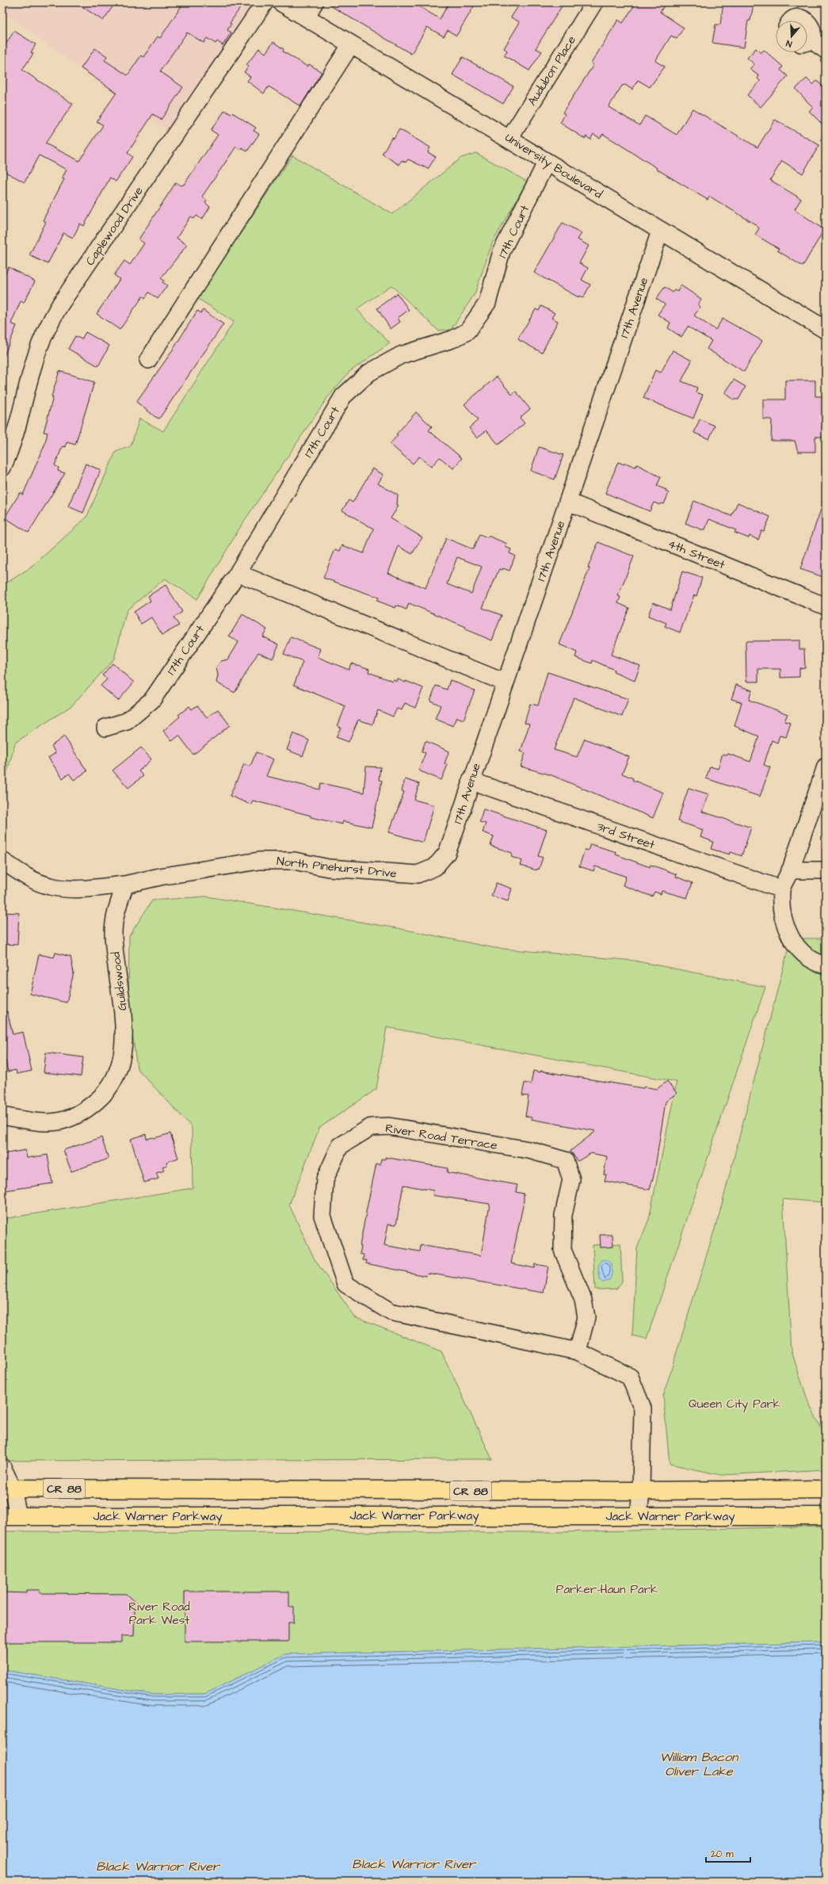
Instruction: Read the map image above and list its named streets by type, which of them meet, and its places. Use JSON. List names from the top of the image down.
{
  "streets": {
    "main road": ["University Boulevard", "CR 88", "Jack Warner Parkway"],
    "street": [
      "Audubon Place",
      "Caplewood Drive",
      "17th Court",
      "17th Avenue",
      "4th Street",
      "3rd Street",
      "North Pinehurst Drive",
      "Guildswood",
      "River Road Terrace"
    ]
  },
  "crossings": [
    ["Audubon Place", "University Boulevard"],
    ["University Boulevard", "17th Court"],
    ["University Boulevard", "17th Avenue"],
    ["17th Avenue", "4th Street"],
    ["17th Avenue", "3rd Street"],
    ["17th Avenue", "North Pinehurst Drive"],
    ["North Pinehurst Drive", "Guildswood"],
    ["River Road Terrace", "Jack Warner Parkway"]
  ],
  "water": ["William Bacon Oliver Lake", "Black Warrior River"],
  "parks": ["Queen City Park", "Parker-Haun Park", "River Road Park West"],
  "scale_bar": "20 m",
  "north": "bottom"
}
